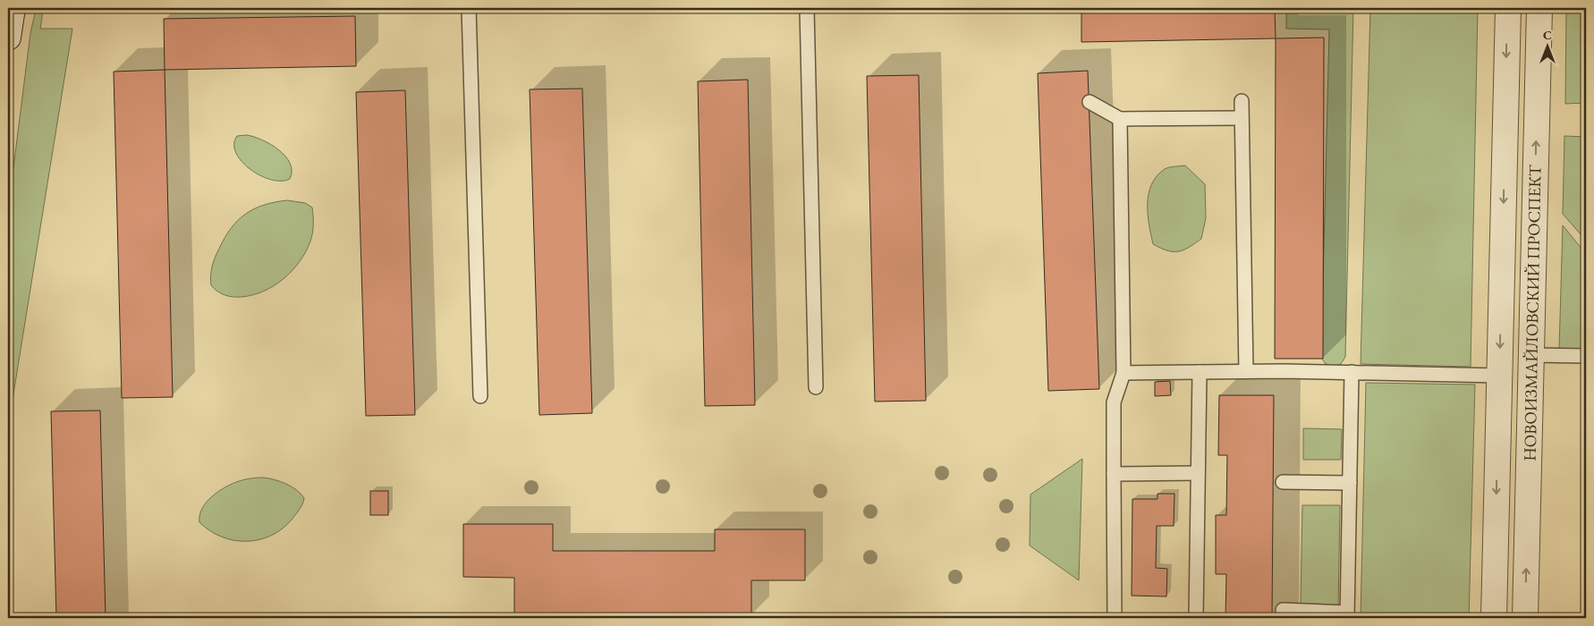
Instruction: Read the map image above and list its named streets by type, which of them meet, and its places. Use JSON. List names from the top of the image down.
{
  "streets": {
    "street": ["НОВОИЗМАЙЛОВСКИЙ ПРОСПЕКТ"]
  },
  "north": "top"
}
